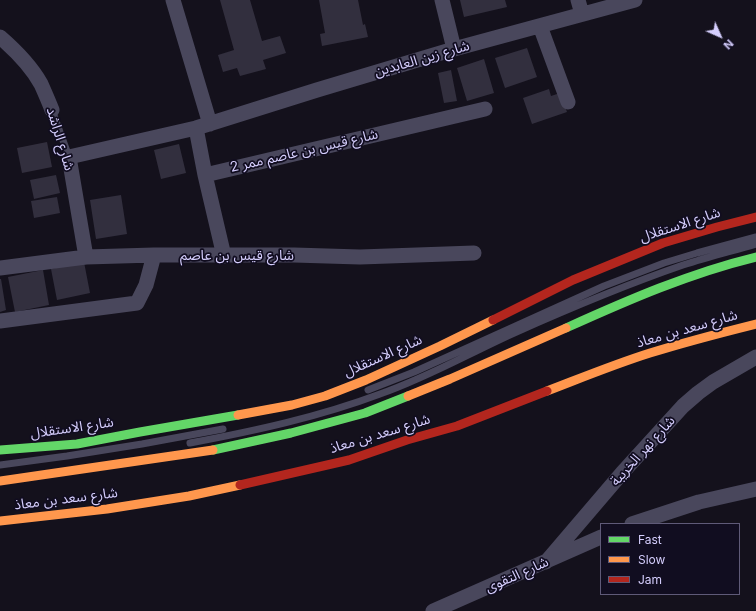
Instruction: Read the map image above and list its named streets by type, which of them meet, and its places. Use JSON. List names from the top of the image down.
{
  "streets": {
    "main road": ["شارع الاستقلال", "شارع سعد بن معاذ"],
    "street": [
      "شارع زين العابدين",
      "شارع الراشد",
      "شارع قيس بن عاصم ممر 2",
      "شارع قيس بن عاصم",
      "شارع نهر الخريبة",
      "شارع التقوى"
    ]
  },
  "crossings": [
    ["شارع زين العابدين", "شارع الراشد"],
    ["شارع الراشد", "شارع قيس بن عاصم"],
    ["شارع نهر الخريبة", "شارع التقوى"]
  ],
  "legend": ["Fast", "Slow", "Jam"],
  "north": "bottom right"
}
